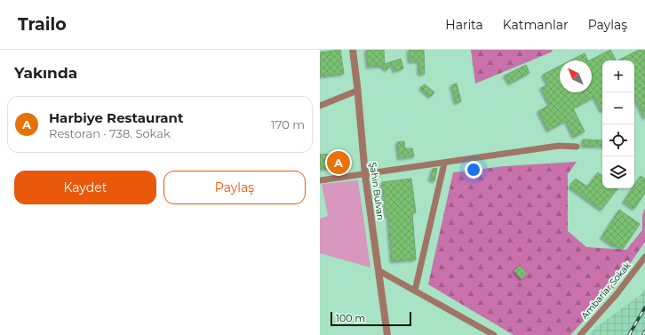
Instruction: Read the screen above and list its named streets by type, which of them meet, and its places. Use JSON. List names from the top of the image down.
{
  "streets": {
    "street": ["Şahin Bulvarı", "Ambarlar Sokak"]
  },
  "scale_bar": "100 m",
  "north": "top left",
  "page": {
    "header": "Trailo",
    "nav": ["Harita", "Katmanlar", "Paylaş"],
    "heading": "Yakında",
    "map_buttons": ["+", "−"],
    "list": [
      {
        "mark": "A",
        "name": "Harbiye Restaurant",
        "note": "Restoran · 738. Sokak",
        "value": "170 m"
      }
    ],
    "pins": "A",
    "buttons": ["Kaydet", "Paylaş"],
    "scale": "100 m"
  }
}
